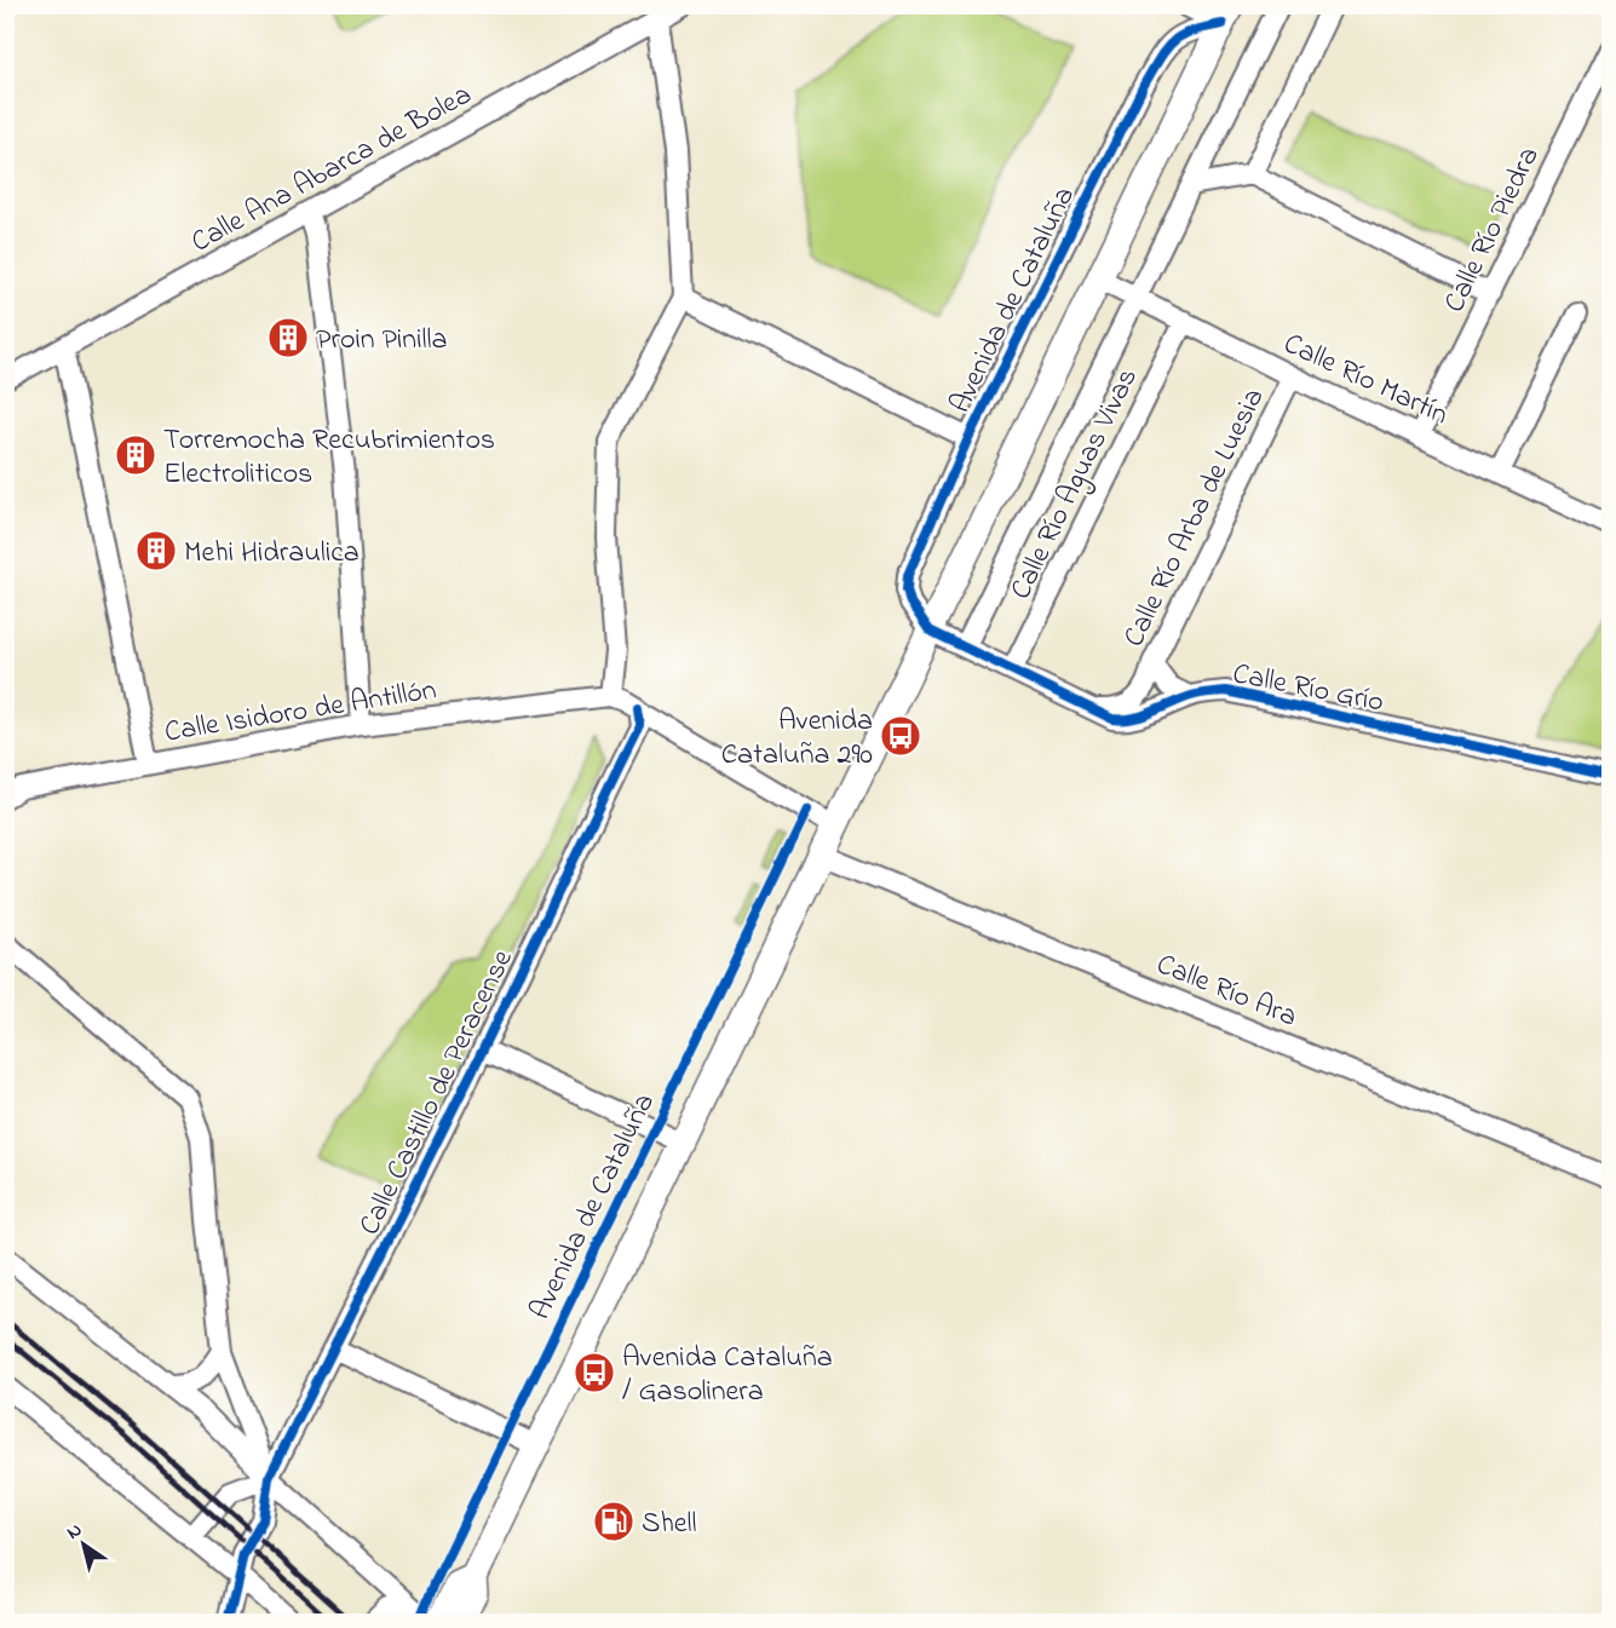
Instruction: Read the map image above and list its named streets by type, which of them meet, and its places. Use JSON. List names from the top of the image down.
{
  "streets": {
    "main road": ["Avenida de Cataluña"],
    "street": [
      "Calle Ana Abarca de Bolea",
      "Calle Río Piedra",
      "Calle Río Martín",
      "Calle Río Aguas Vivas",
      "Calle Río Arba de Luesia",
      "Calle Río Grío",
      "Calle Isidoro de Antillón",
      "Calle Río Ara",
      "Calle Castillo de Peracense"
    ]
  },
  "crossings": [
    ["Calle Río Piedra", "Calle Río Martín"],
    ["Avenida de Cataluña", "Calle Río Martín"],
    ["Avenida de Cataluña", "Calle Río Grío"],
    ["Avenida de Cataluña", "Calle Río Ara"],
    ["Calle Río Martín", "Calle Río Aguas Vivas"],
    ["Calle Río Martín", "Calle Río Arba de Luesia"],
    ["Calle Río Aguas Vivas", "Calle Río Grío"],
    ["Calle Río Arba de Luesia", "Calle Río Grío"]
  ],
  "places": {
    "building": ["Proin Pinilla", "Torremocha Recubrimientos Electroliticos", "Mehi Hidraulica"],
    "bus stop": ["Avenida Cataluña 290", "Avenida Cataluña / Gasolinera"],
    "fuel station": ["Shell"]
  },
  "north": "top left"
}
